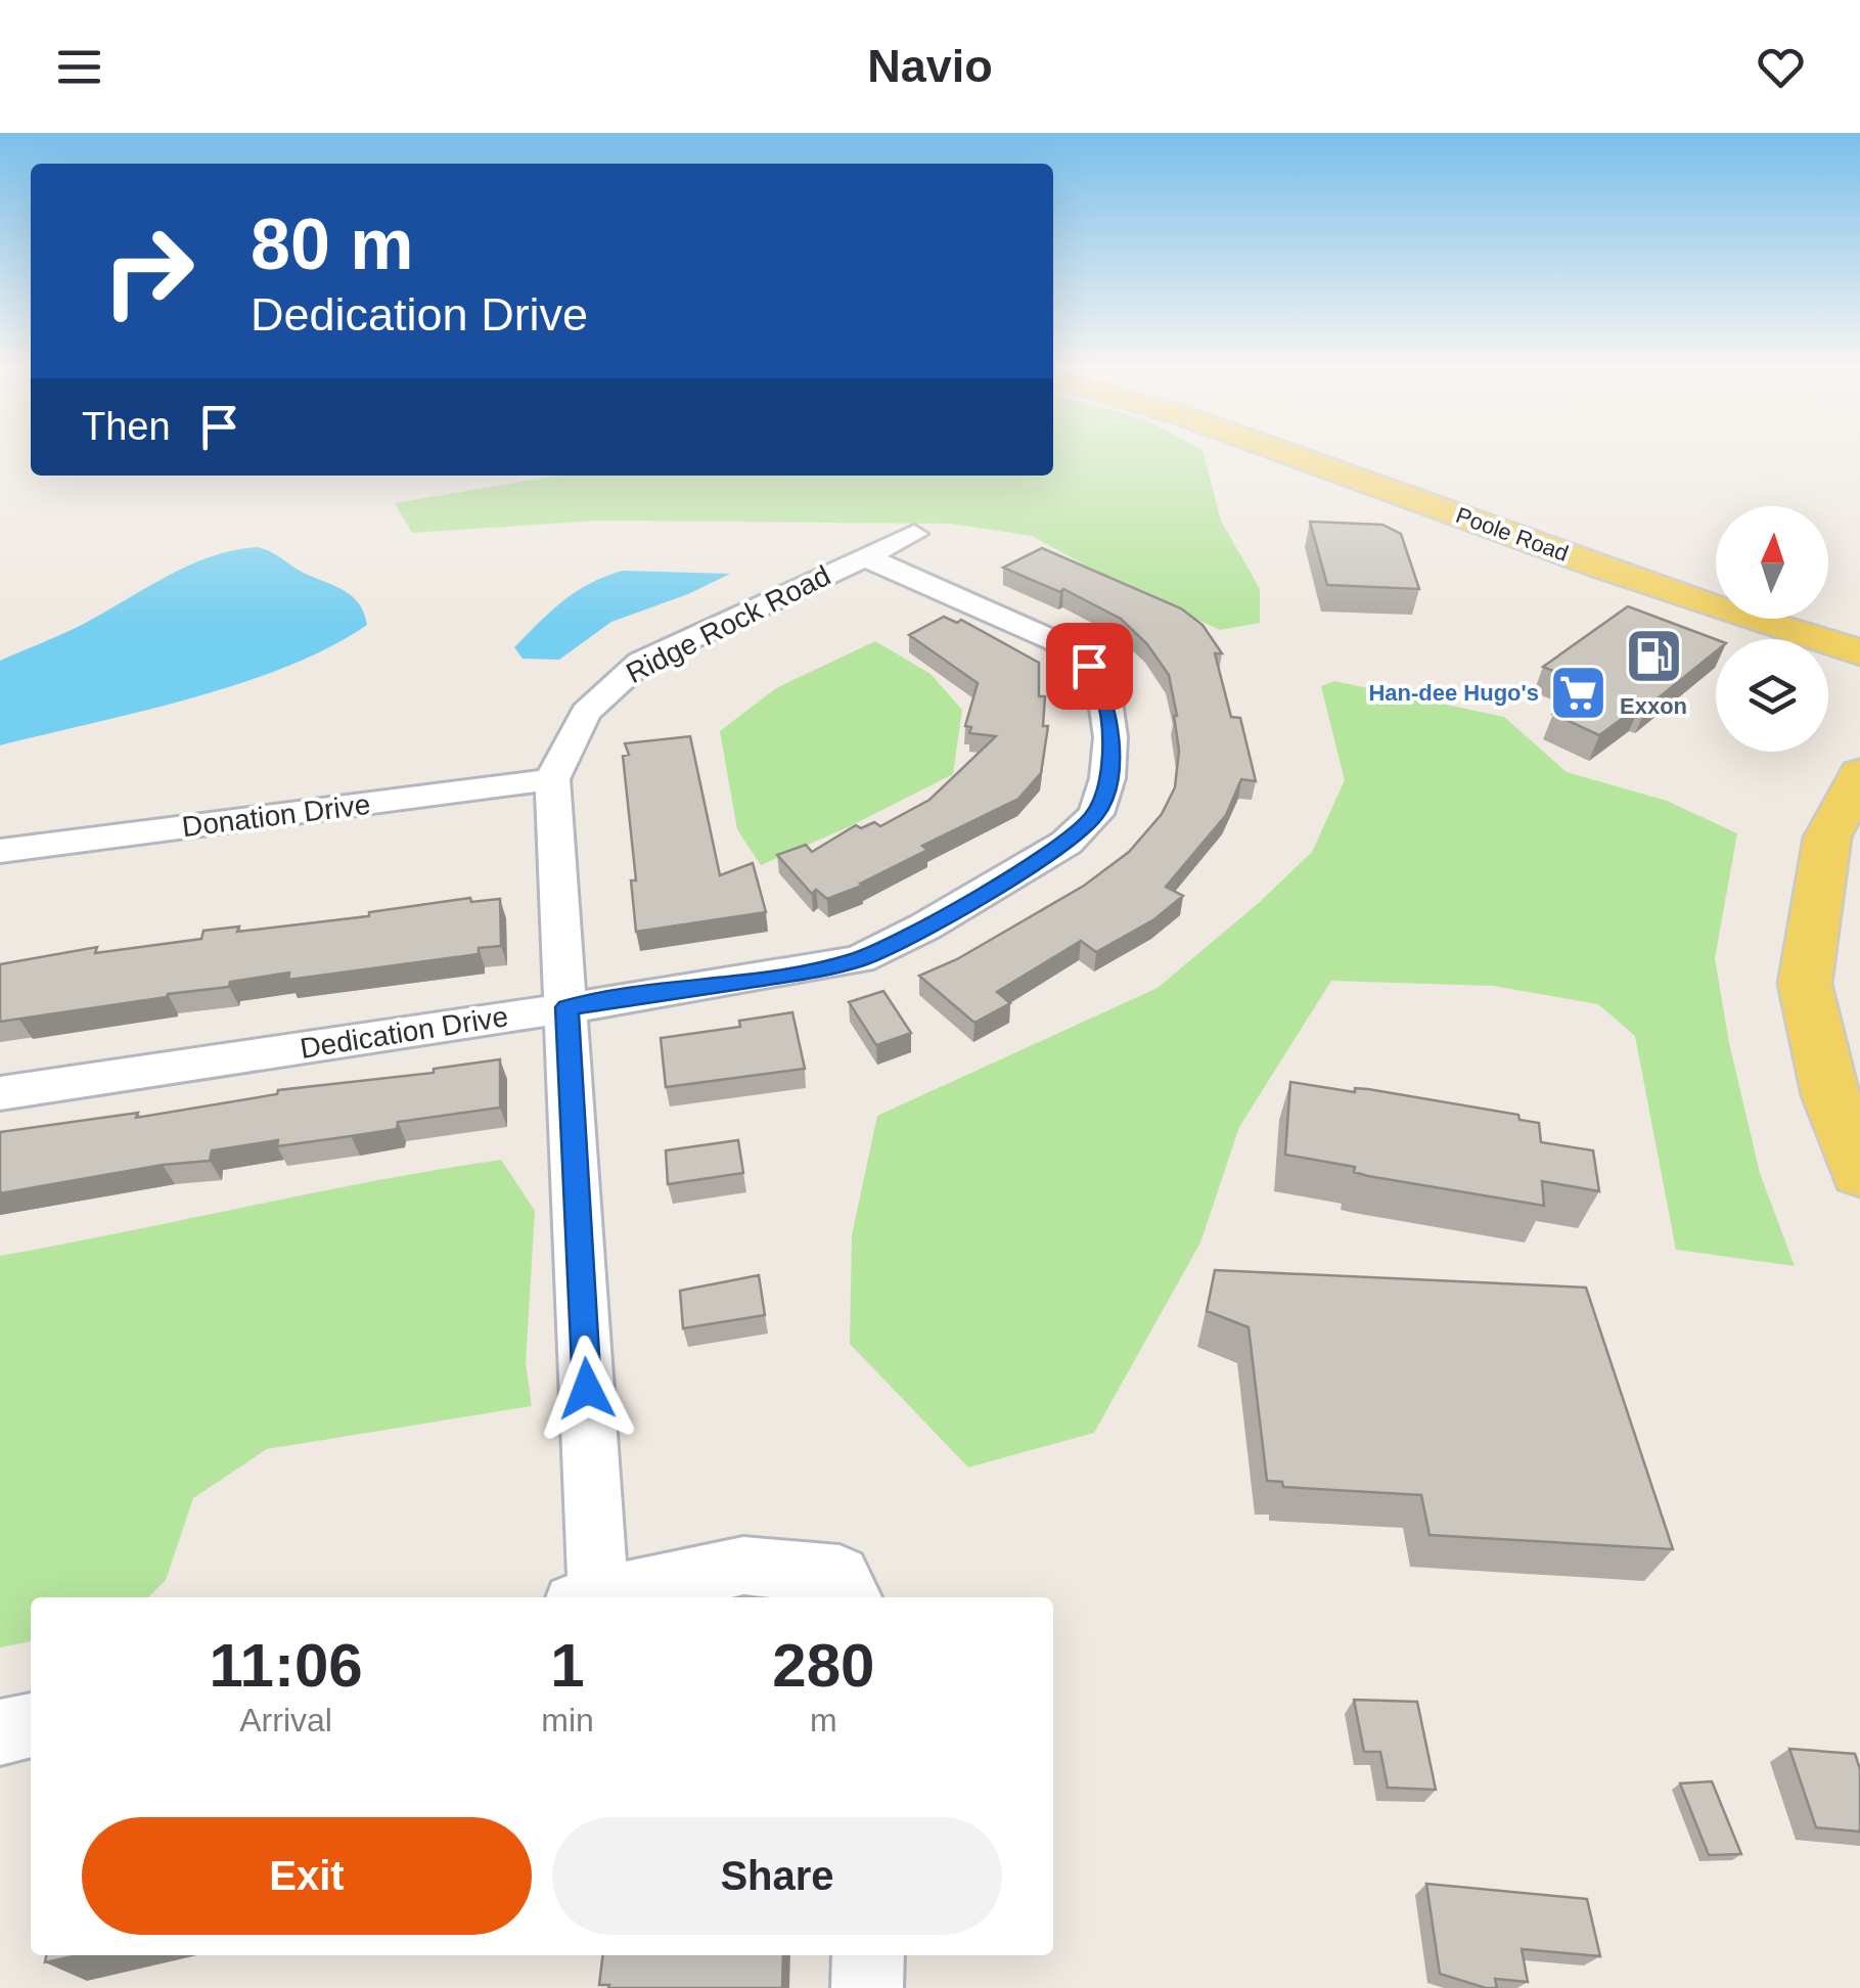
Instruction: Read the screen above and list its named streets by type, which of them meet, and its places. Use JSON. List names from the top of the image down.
{
  "streets": {
    "main road": ["Poole Road"],
    "street": ["Ridge Rock Road", "Donation Drive", "Dedication Drive"]
  },
  "crossings": [
    ["Ridge Rock Road", "Donation Drive"],
    ["Ridge Rock Road", "Dedication Drive"]
  ],
  "places": {
    "fuel station": ["Exxon"],
    "supermarket": ["Han-dee Hugo's"]
  },
  "north": "top",
  "page": {
    "header": "Navio",
    "turn": ["80 m", "Dedication Drive"],
    "then": "Then",
    "eta": [
      "11:06",
      "Arrival",
      "1",
      "min",
      "280",
      "m"
    ],
    "buttons": ["Exit", "Share"]
  }
}
